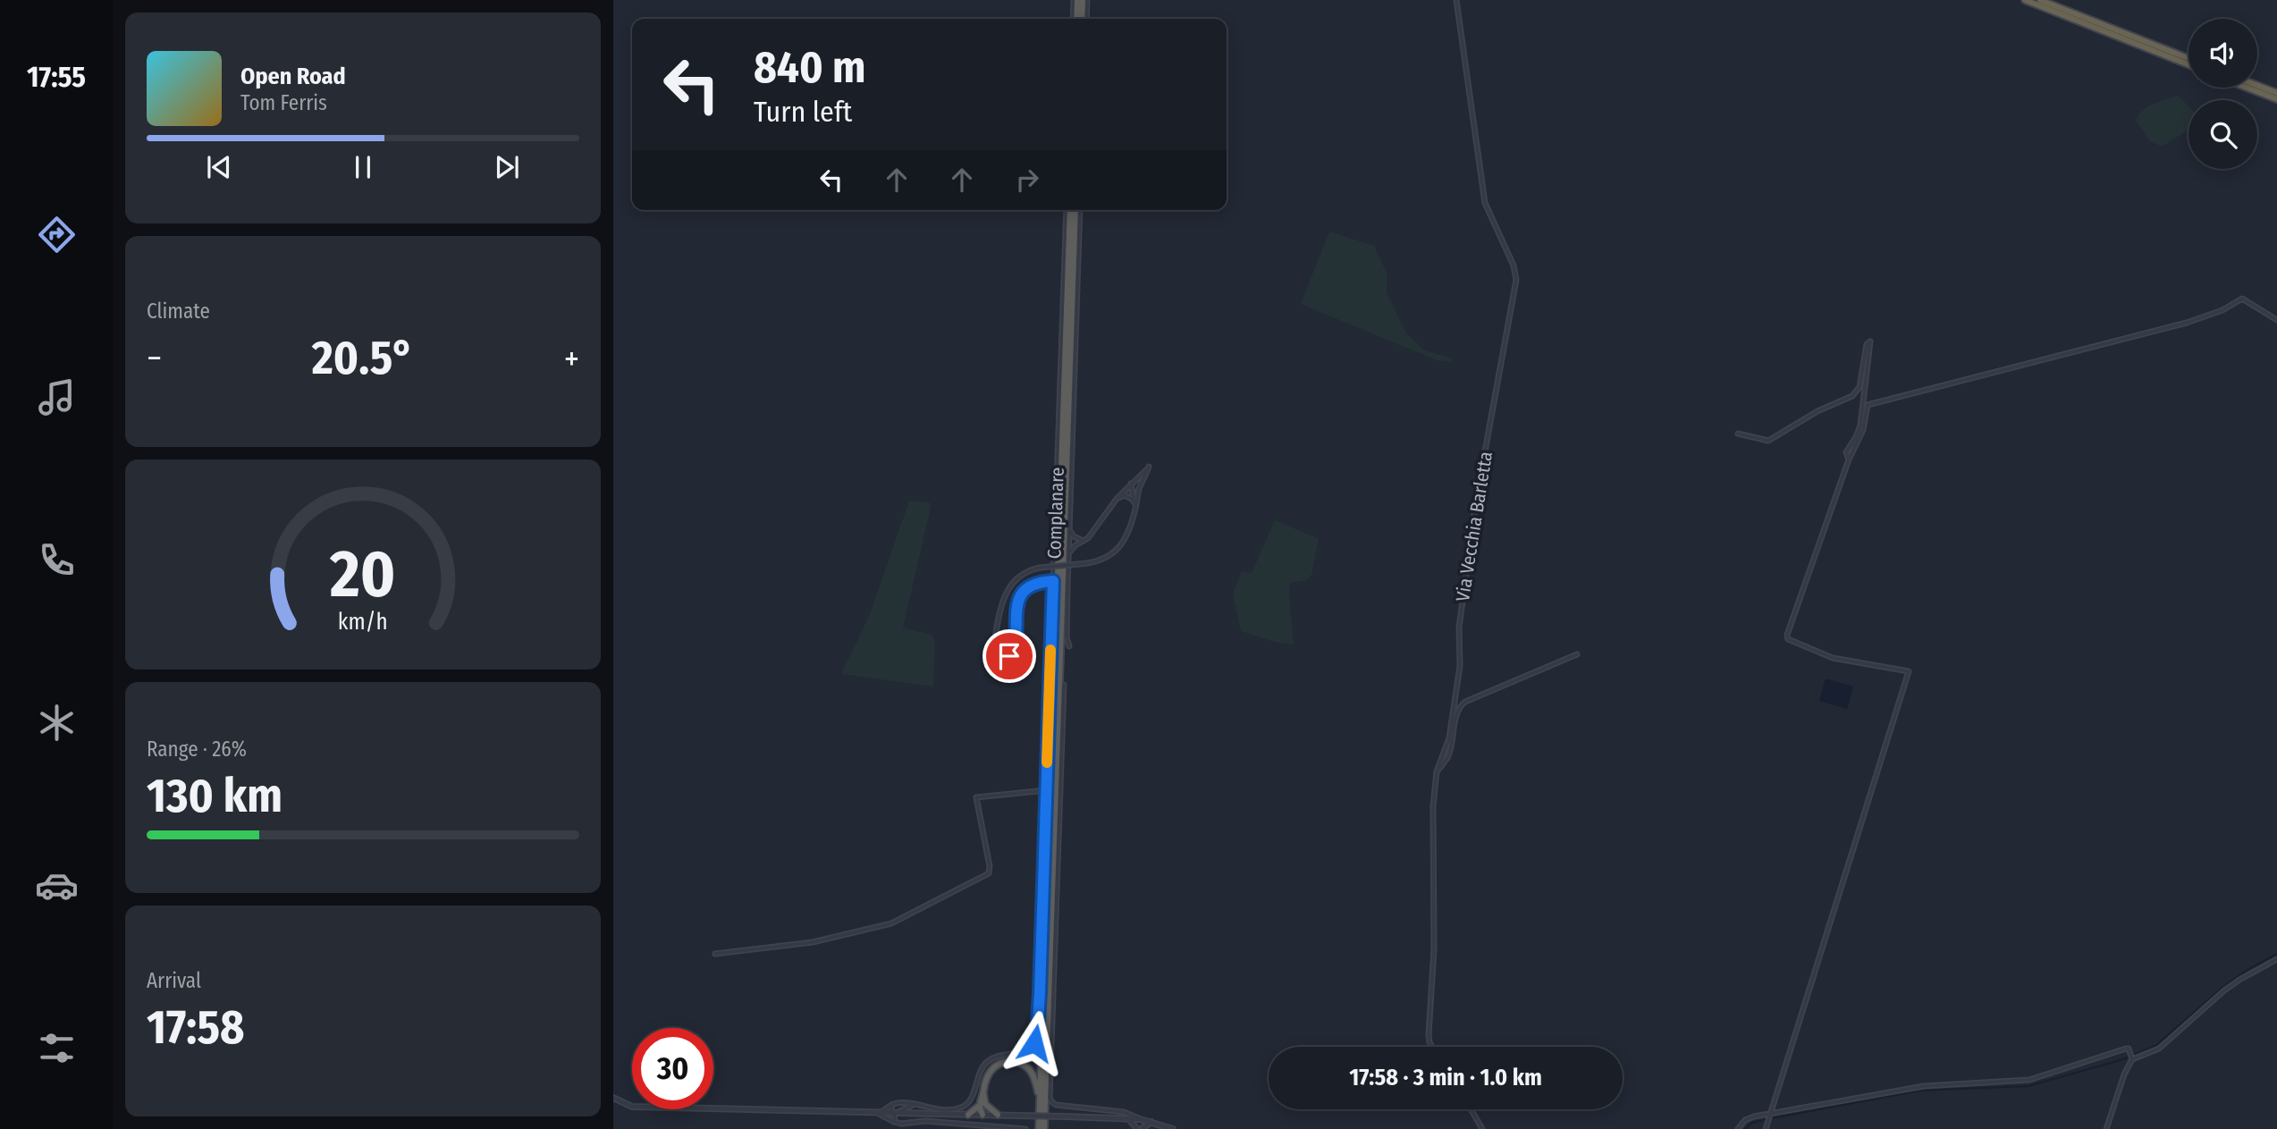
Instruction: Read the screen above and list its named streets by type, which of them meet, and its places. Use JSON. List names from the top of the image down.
{
  "streets": {
    "street": ["Complanare", "Via Vecchia Barletta"]
  },
  "page": {
    "tabs": "17:55",
    "turn": ["840 m", "Turn left"],
    "song": ["Open Road", "Tom Ferris"],
    "tile": [
      "Climate",
      ["Range · 26%", "130 km"],
      ["Arrival", "17:58"]
    ],
    "heat": ["−", "20.5°", "+"],
    "limit": "30",
    "trip": "17:58 · 3 min · 1.0 km",
    "gauge": ["20", "km/h"]
  }
}
